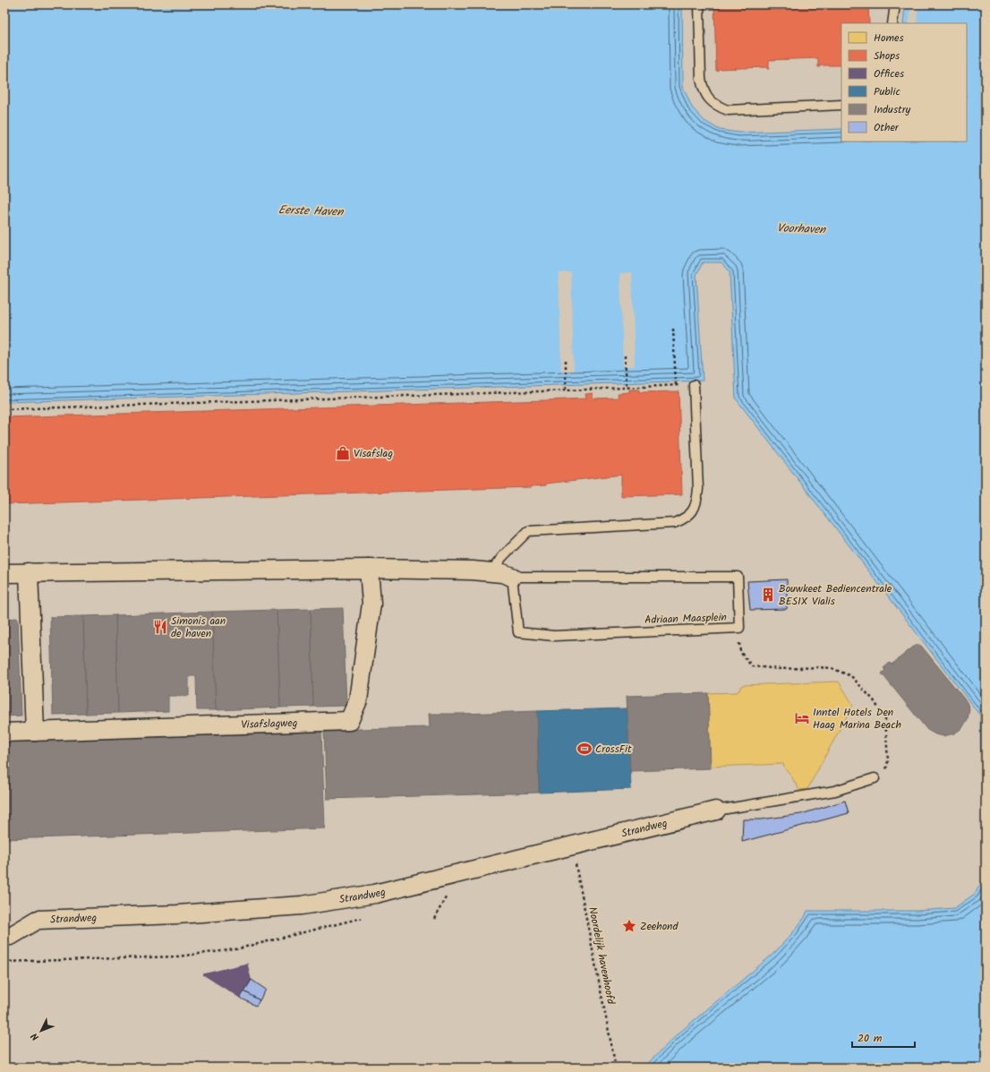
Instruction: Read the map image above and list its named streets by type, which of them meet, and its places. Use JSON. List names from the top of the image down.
{
  "streets": {
    "street": ["Visafslagweg", "Strandweg"],
    "lane": ["Adriaan Maasplein"],
    "path": ["Noordelijk havenhoofd"]
  },
  "crossings": [
    ["Strandweg", "Noordelijk havenhoofd"]
  ],
  "water": ["Eerste Haven", "Voorhaven"],
  "places": {
    "shop": ["Visafslag"],
    "building": ["Bouwkeet Bediencentrale BESIX Vialis"],
    "restaurant": ["Simonis aan de haven"],
    "hotel": ["Inntel Hotels Den Haag Marina Beach"],
    "sports": ["CrossFit"],
    "place": ["Zeehond"]
  },
  "legend": [
    "Homes",
    "Shops",
    "Offices",
    "Public",
    "Industry",
    "Other"
  ],
  "scale_bar": "20 m",
  "north": "bottom left"
}
